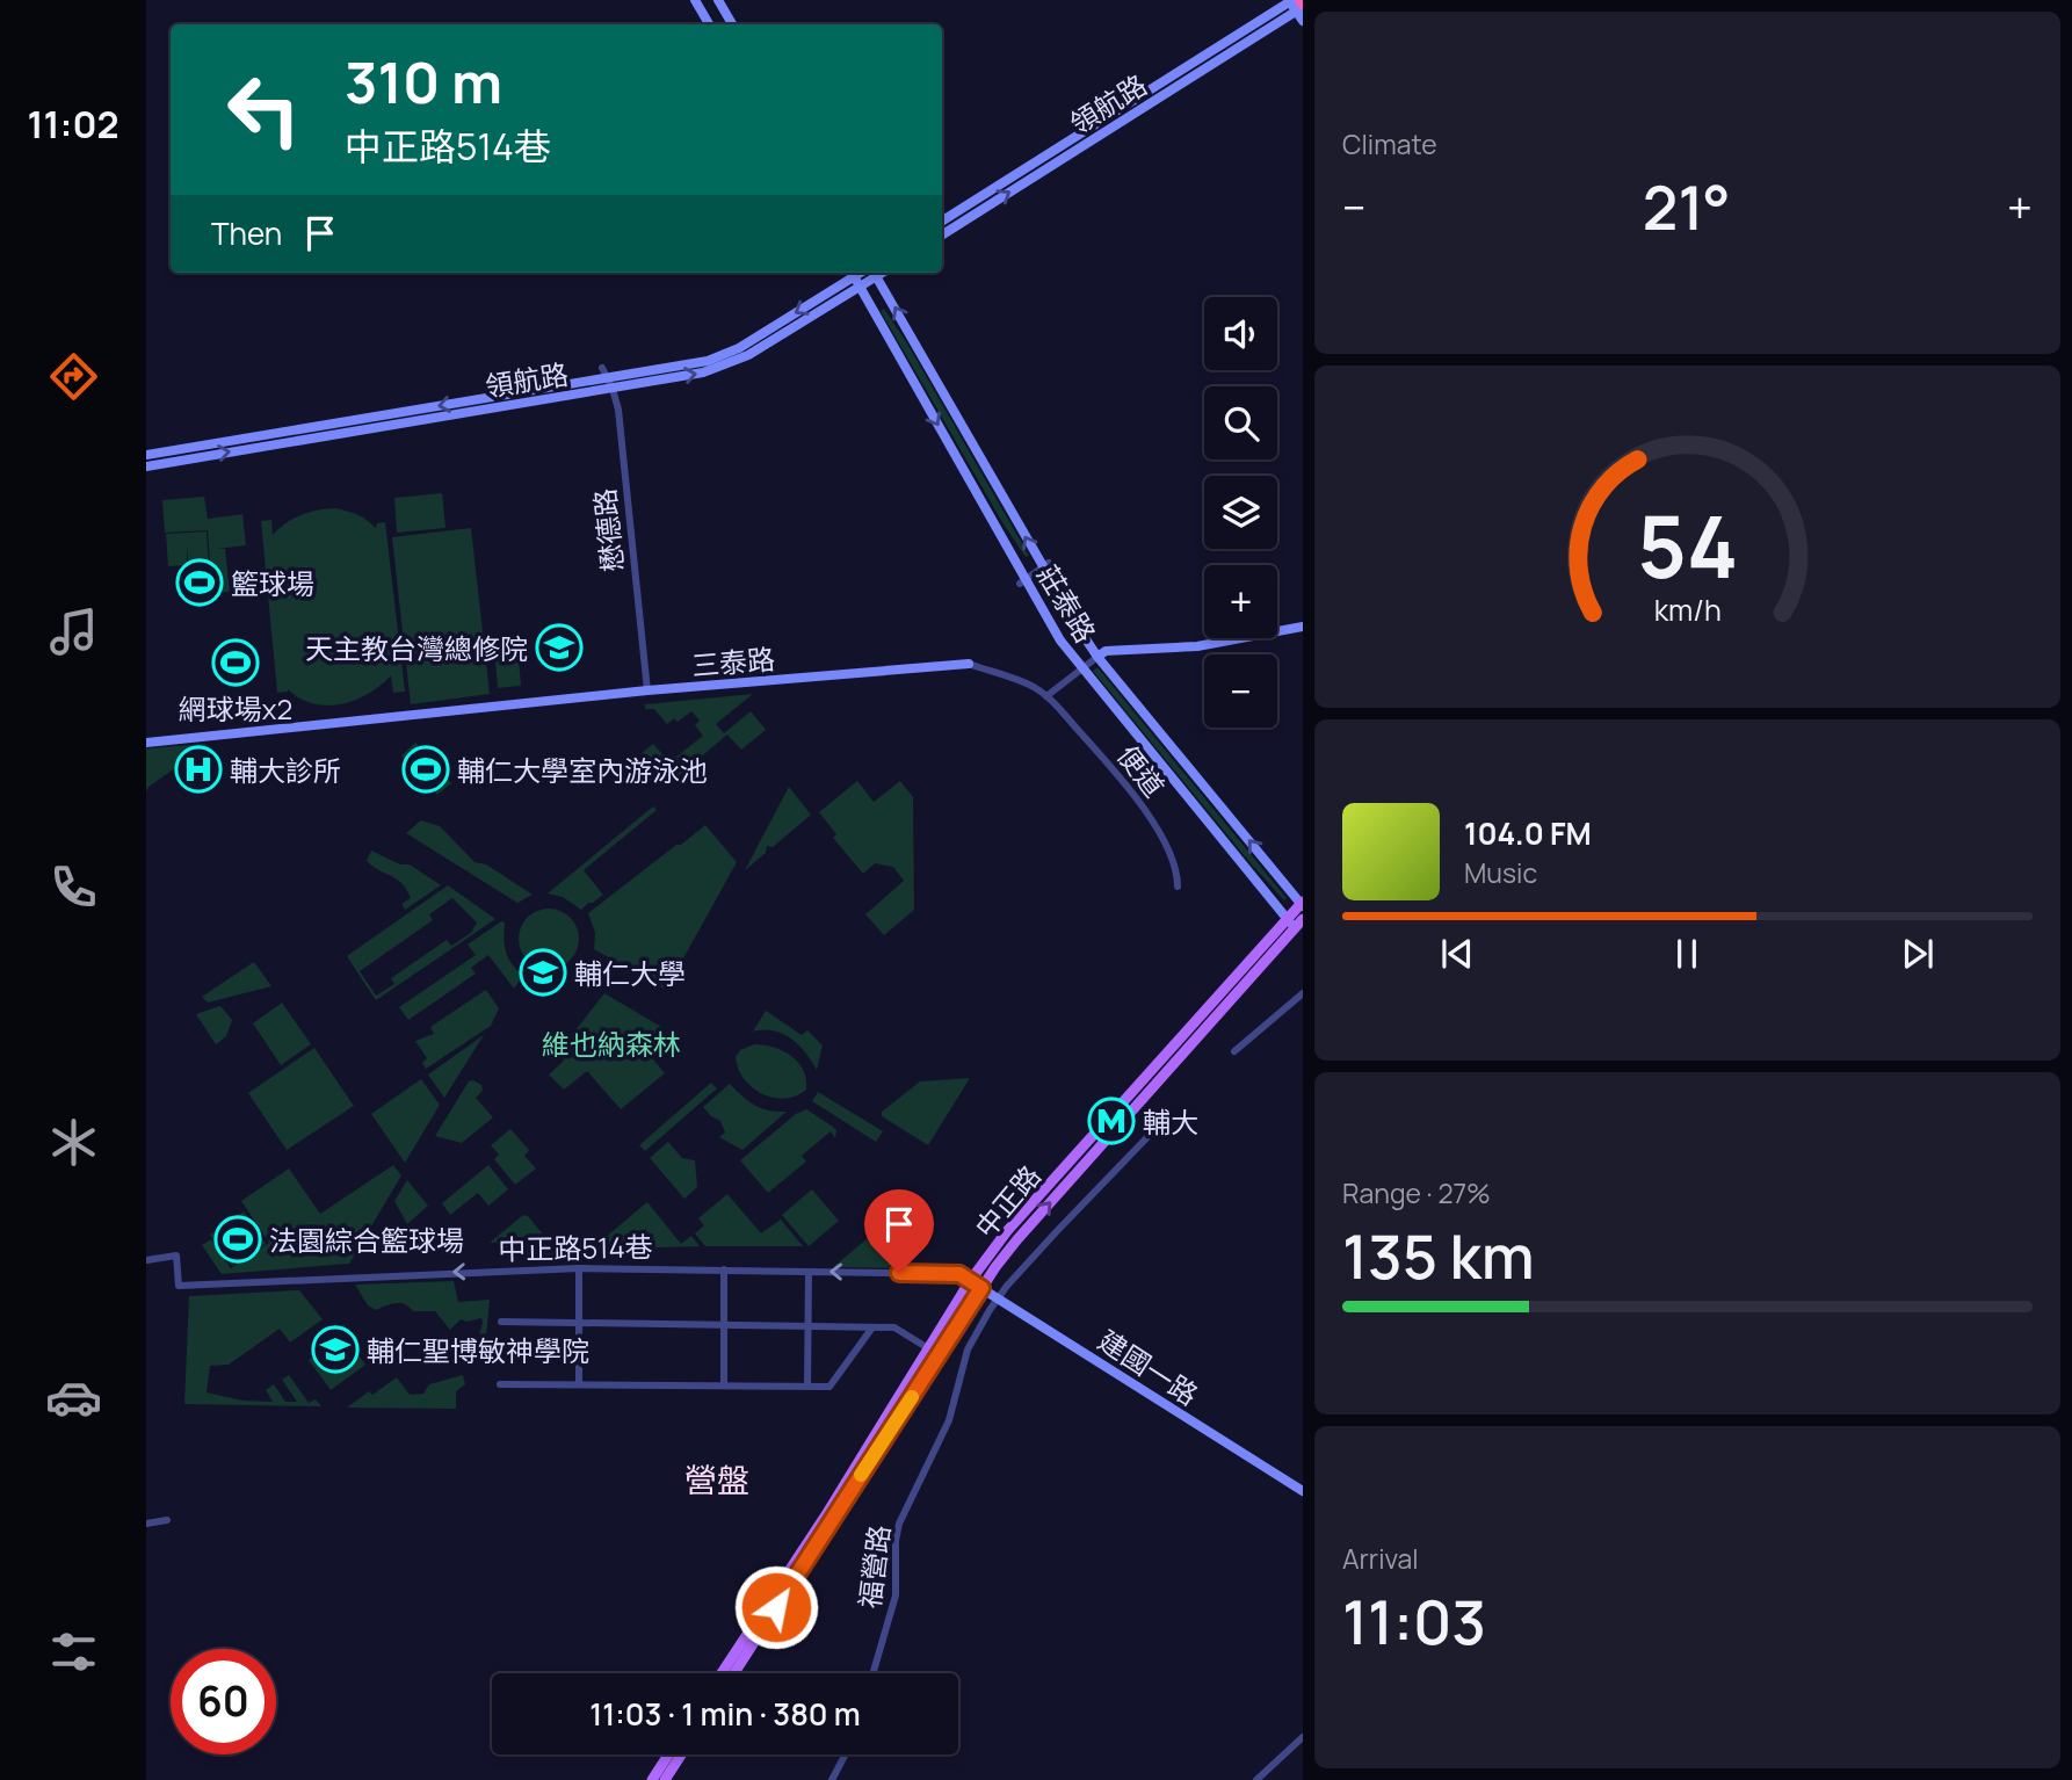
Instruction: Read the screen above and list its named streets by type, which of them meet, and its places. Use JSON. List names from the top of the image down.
{
  "streets": {
    "main road": ["中正路"],
    "street": [
      "領航路",
      "懋德路",
      "莊泰路",
      "三泰路",
      "便道",
      "中正路514巷",
      "建國一路",
      "福營路"
    ]
  },
  "crossings": [
    ["領航路", "懋德路"],
    ["領航路", "莊泰路"],
    ["懋德路", "三泰路"],
    ["莊泰路", "中正路"],
    ["三泰路", "便道"],
    ["中正路", "中正路514巷"],
    ["中正路", "建國一路"],
    ["中正路514巷", "建國一路"],
    ["建國一路", "福營路"]
  ],
  "one_way": ["中正路514巷"],
  "districts": ["營盤"],
  "parks": ["維也納森林"],
  "places": {
    "sports": [
      "籃球場",
      "網球場x2",
      "輔仁大學室內游泳池",
      "法園綜合籃球場"
    ],
    "school or university": ["天主教台灣總修院", "輔仁大學", "輔仁聖博敏神學院"],
    "hospital": ["輔大診所"],
    "metro station": ["輔大"]
  },
  "page": {
    "tabs": "11:02",
    "tile": [
      "Climate",
      ["Range · 27%", "135 km"],
      ["Arrival", "11:03"]
    ],
    "turn": ["310 m", "中正路514巷"],
    "heat": ["−", "21°", "+"],
    "then": "Then",
    "map_buttons": ["+", "−"],
    "song": ["104.0 FM", "Music"],
    "limit": "60",
    "trip": "11:03 · 1 min · 380 m",
    "gauge": ["54", "km/h"]
  }
}
